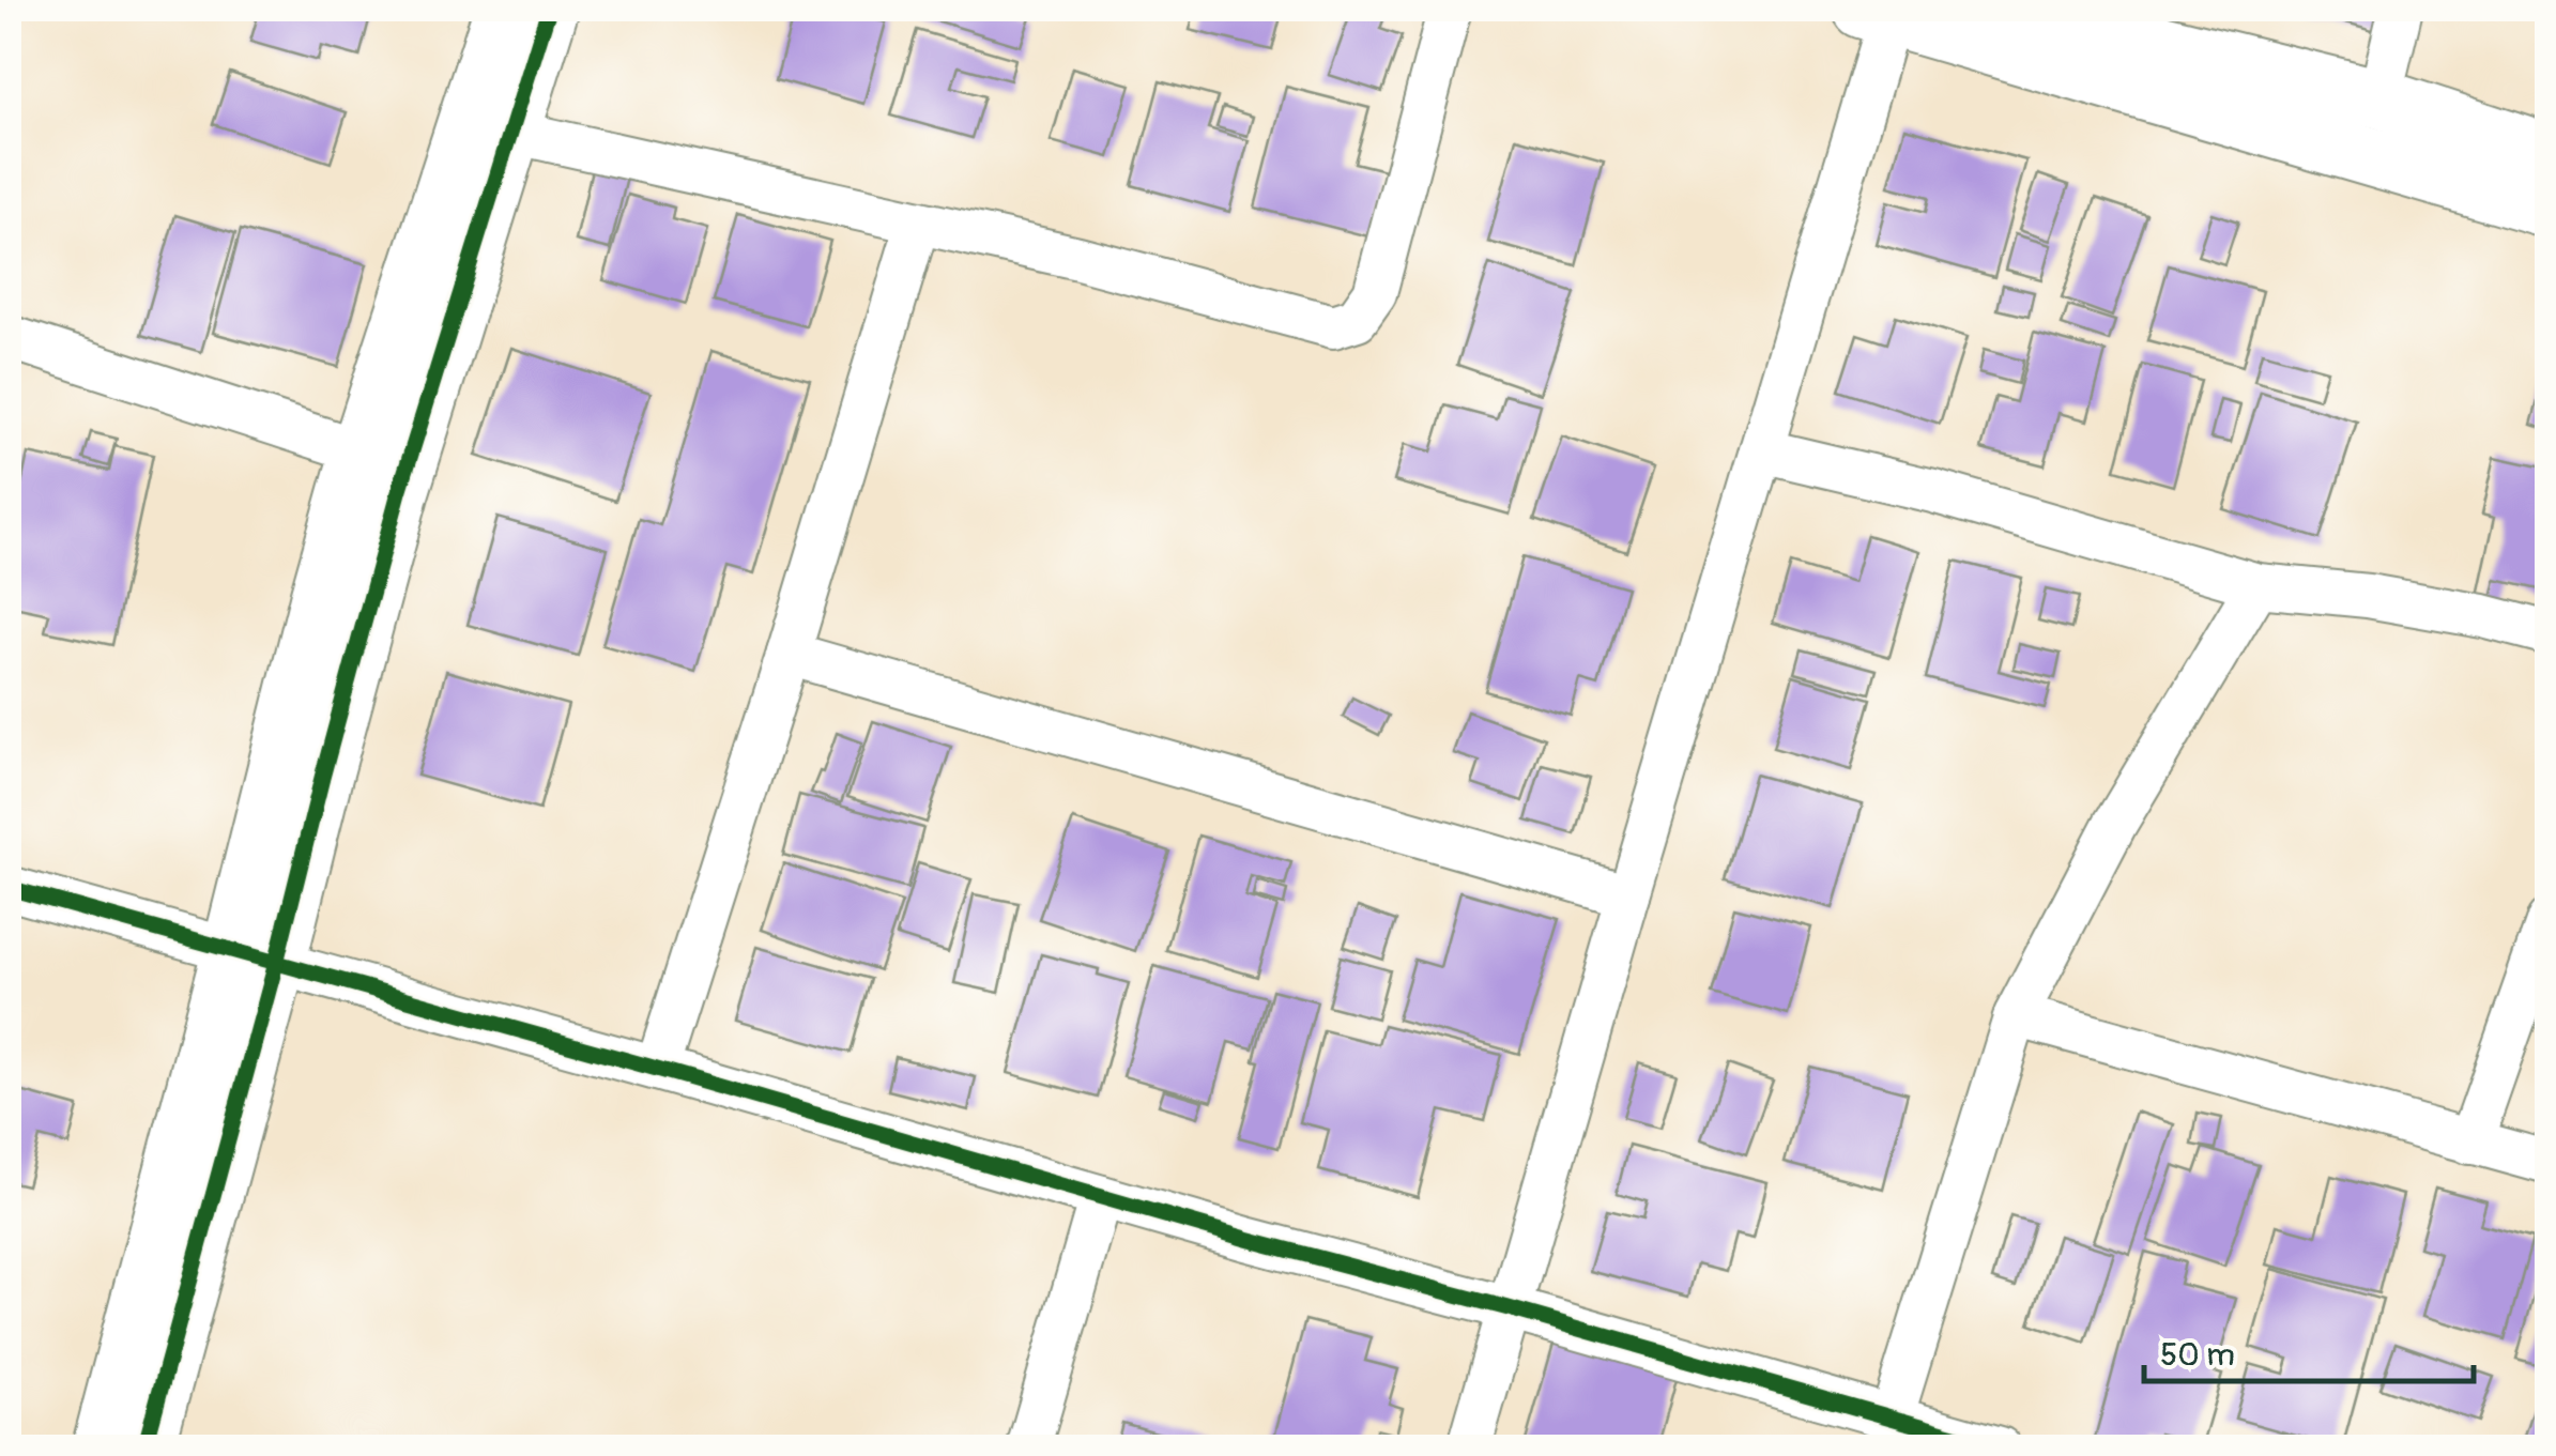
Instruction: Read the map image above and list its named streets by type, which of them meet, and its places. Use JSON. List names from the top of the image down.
{
  "scale_bar": "50 m"
}
